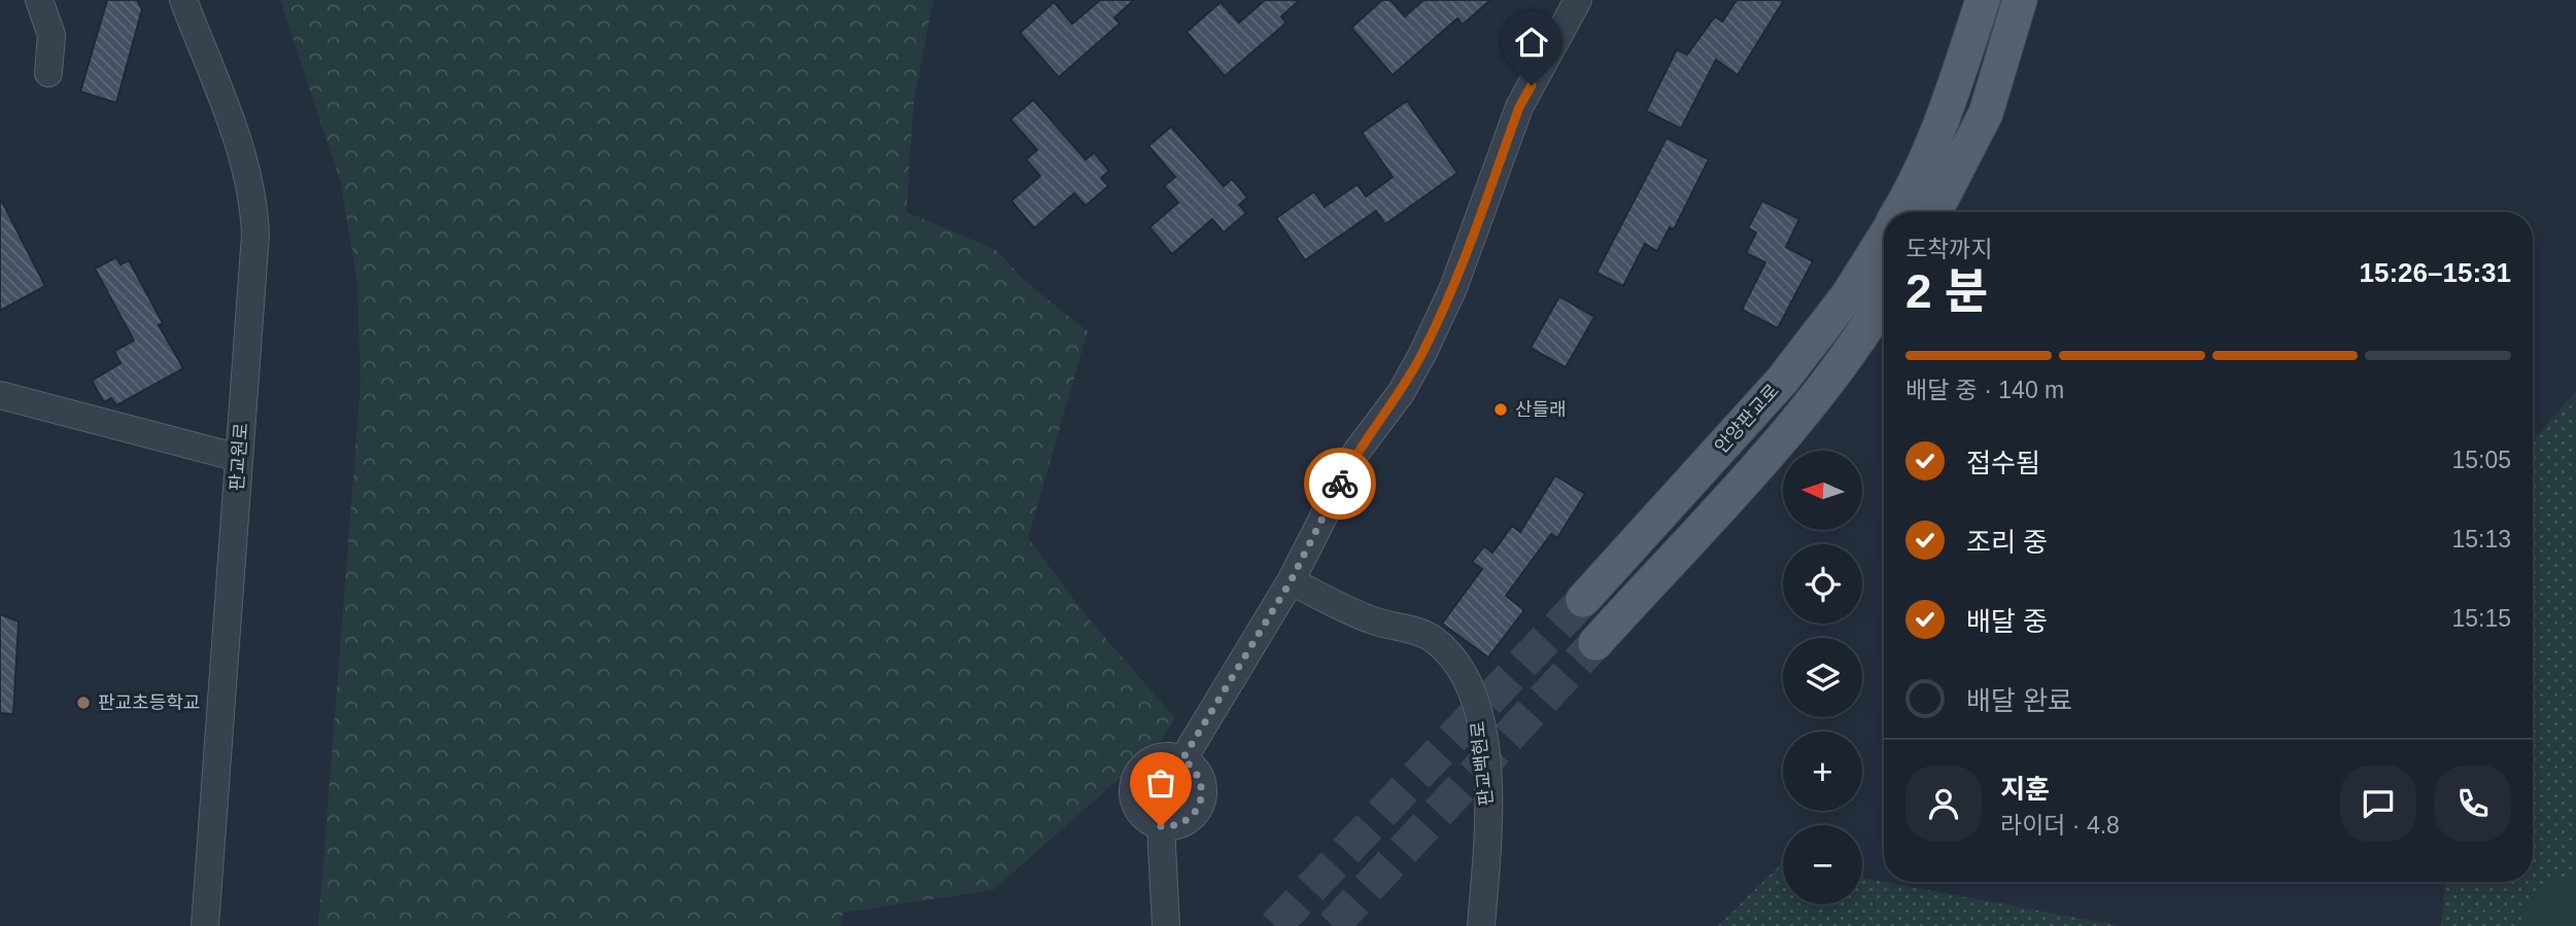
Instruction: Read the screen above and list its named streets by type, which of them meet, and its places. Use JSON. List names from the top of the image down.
{
  "streets": {
    "main road": ["안양판교로"],
    "street": ["판교원로", "판교백현로"]
  },
  "places": ["산들래", "판교초등학교"],
  "north": "left",
  "page": {
    "heading": ["2 분", "도착까지", "15:26–15:31"],
    "panel": ["지훈", "라이더 · 4.8"],
    "bar": "배달 중 · 140 m",
    "list": [
      ["접수됨", "15:05"],
      ["조리 중", "15:13"],
      ["배달 중", "15:15"],
      "배달 완료"
    ],
    "map_buttons": ["+", "−"]
  }
}
